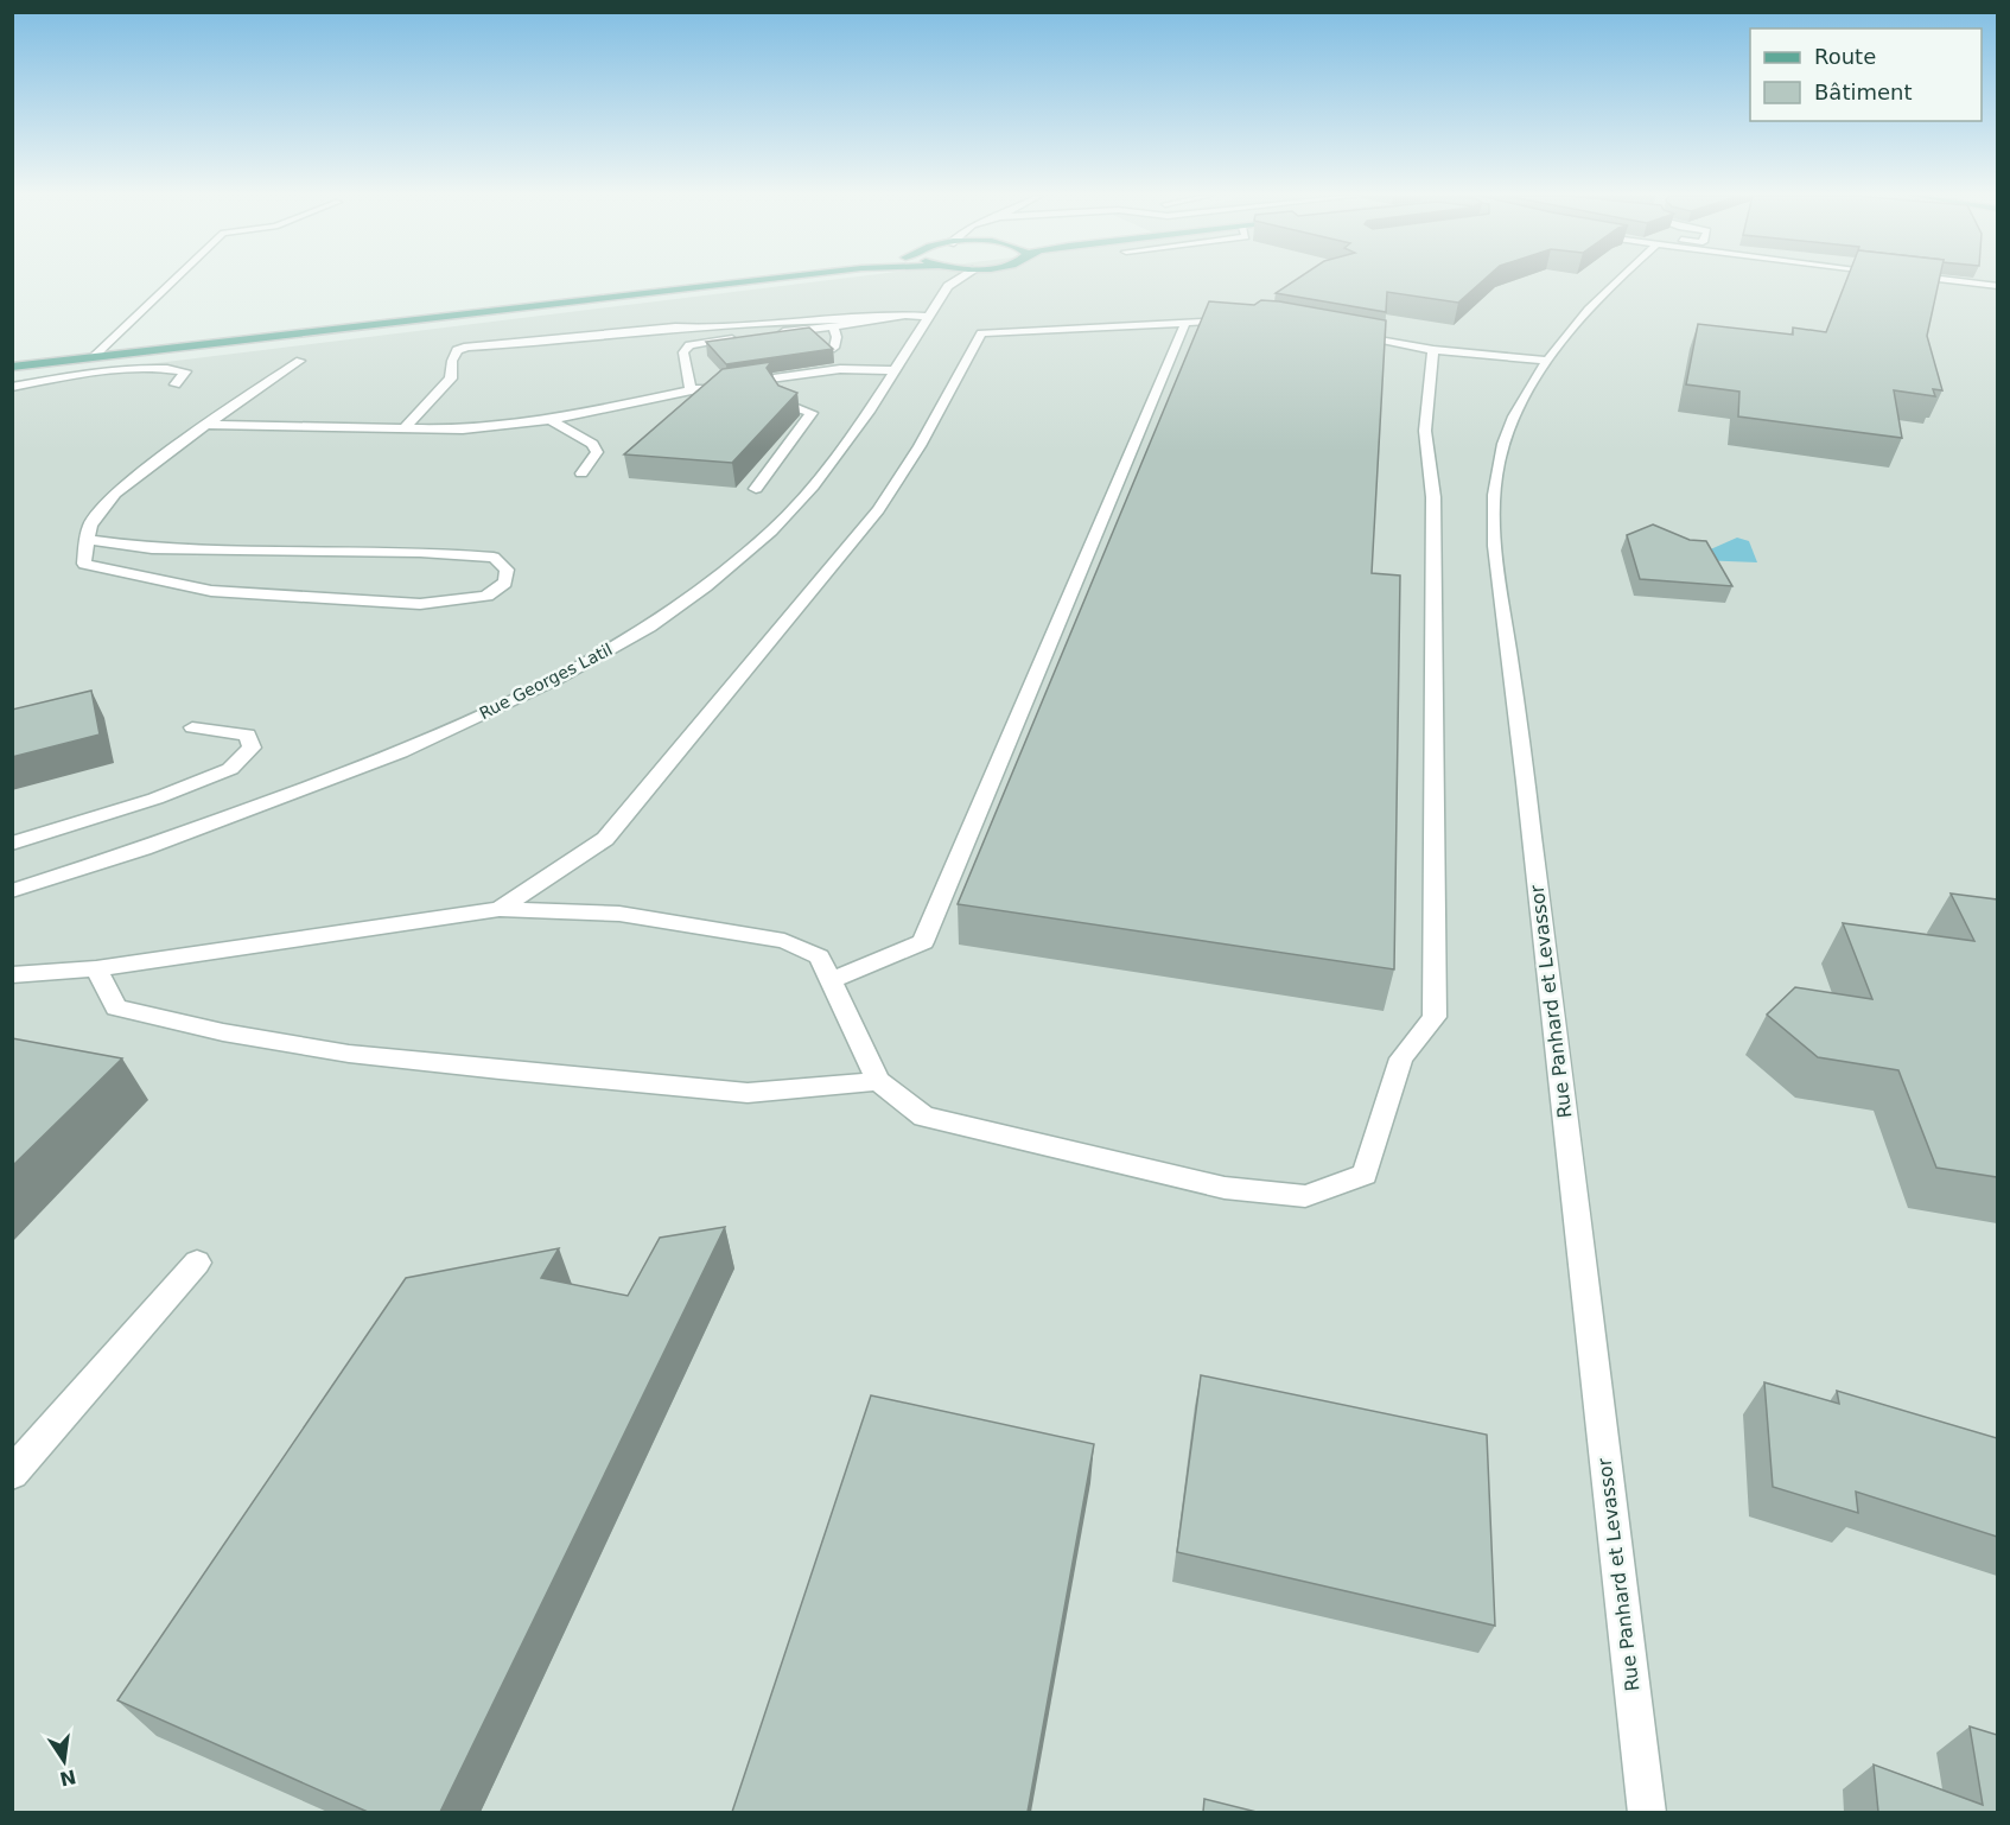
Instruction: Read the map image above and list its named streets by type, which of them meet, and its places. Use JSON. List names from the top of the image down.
{
  "streets": {
    "street": ["Rue Georges Latil", "Rue Panhard et Levassor"]
  },
  "legend": ["Route", "Bâtiment"],
  "north": "bottom"
}
